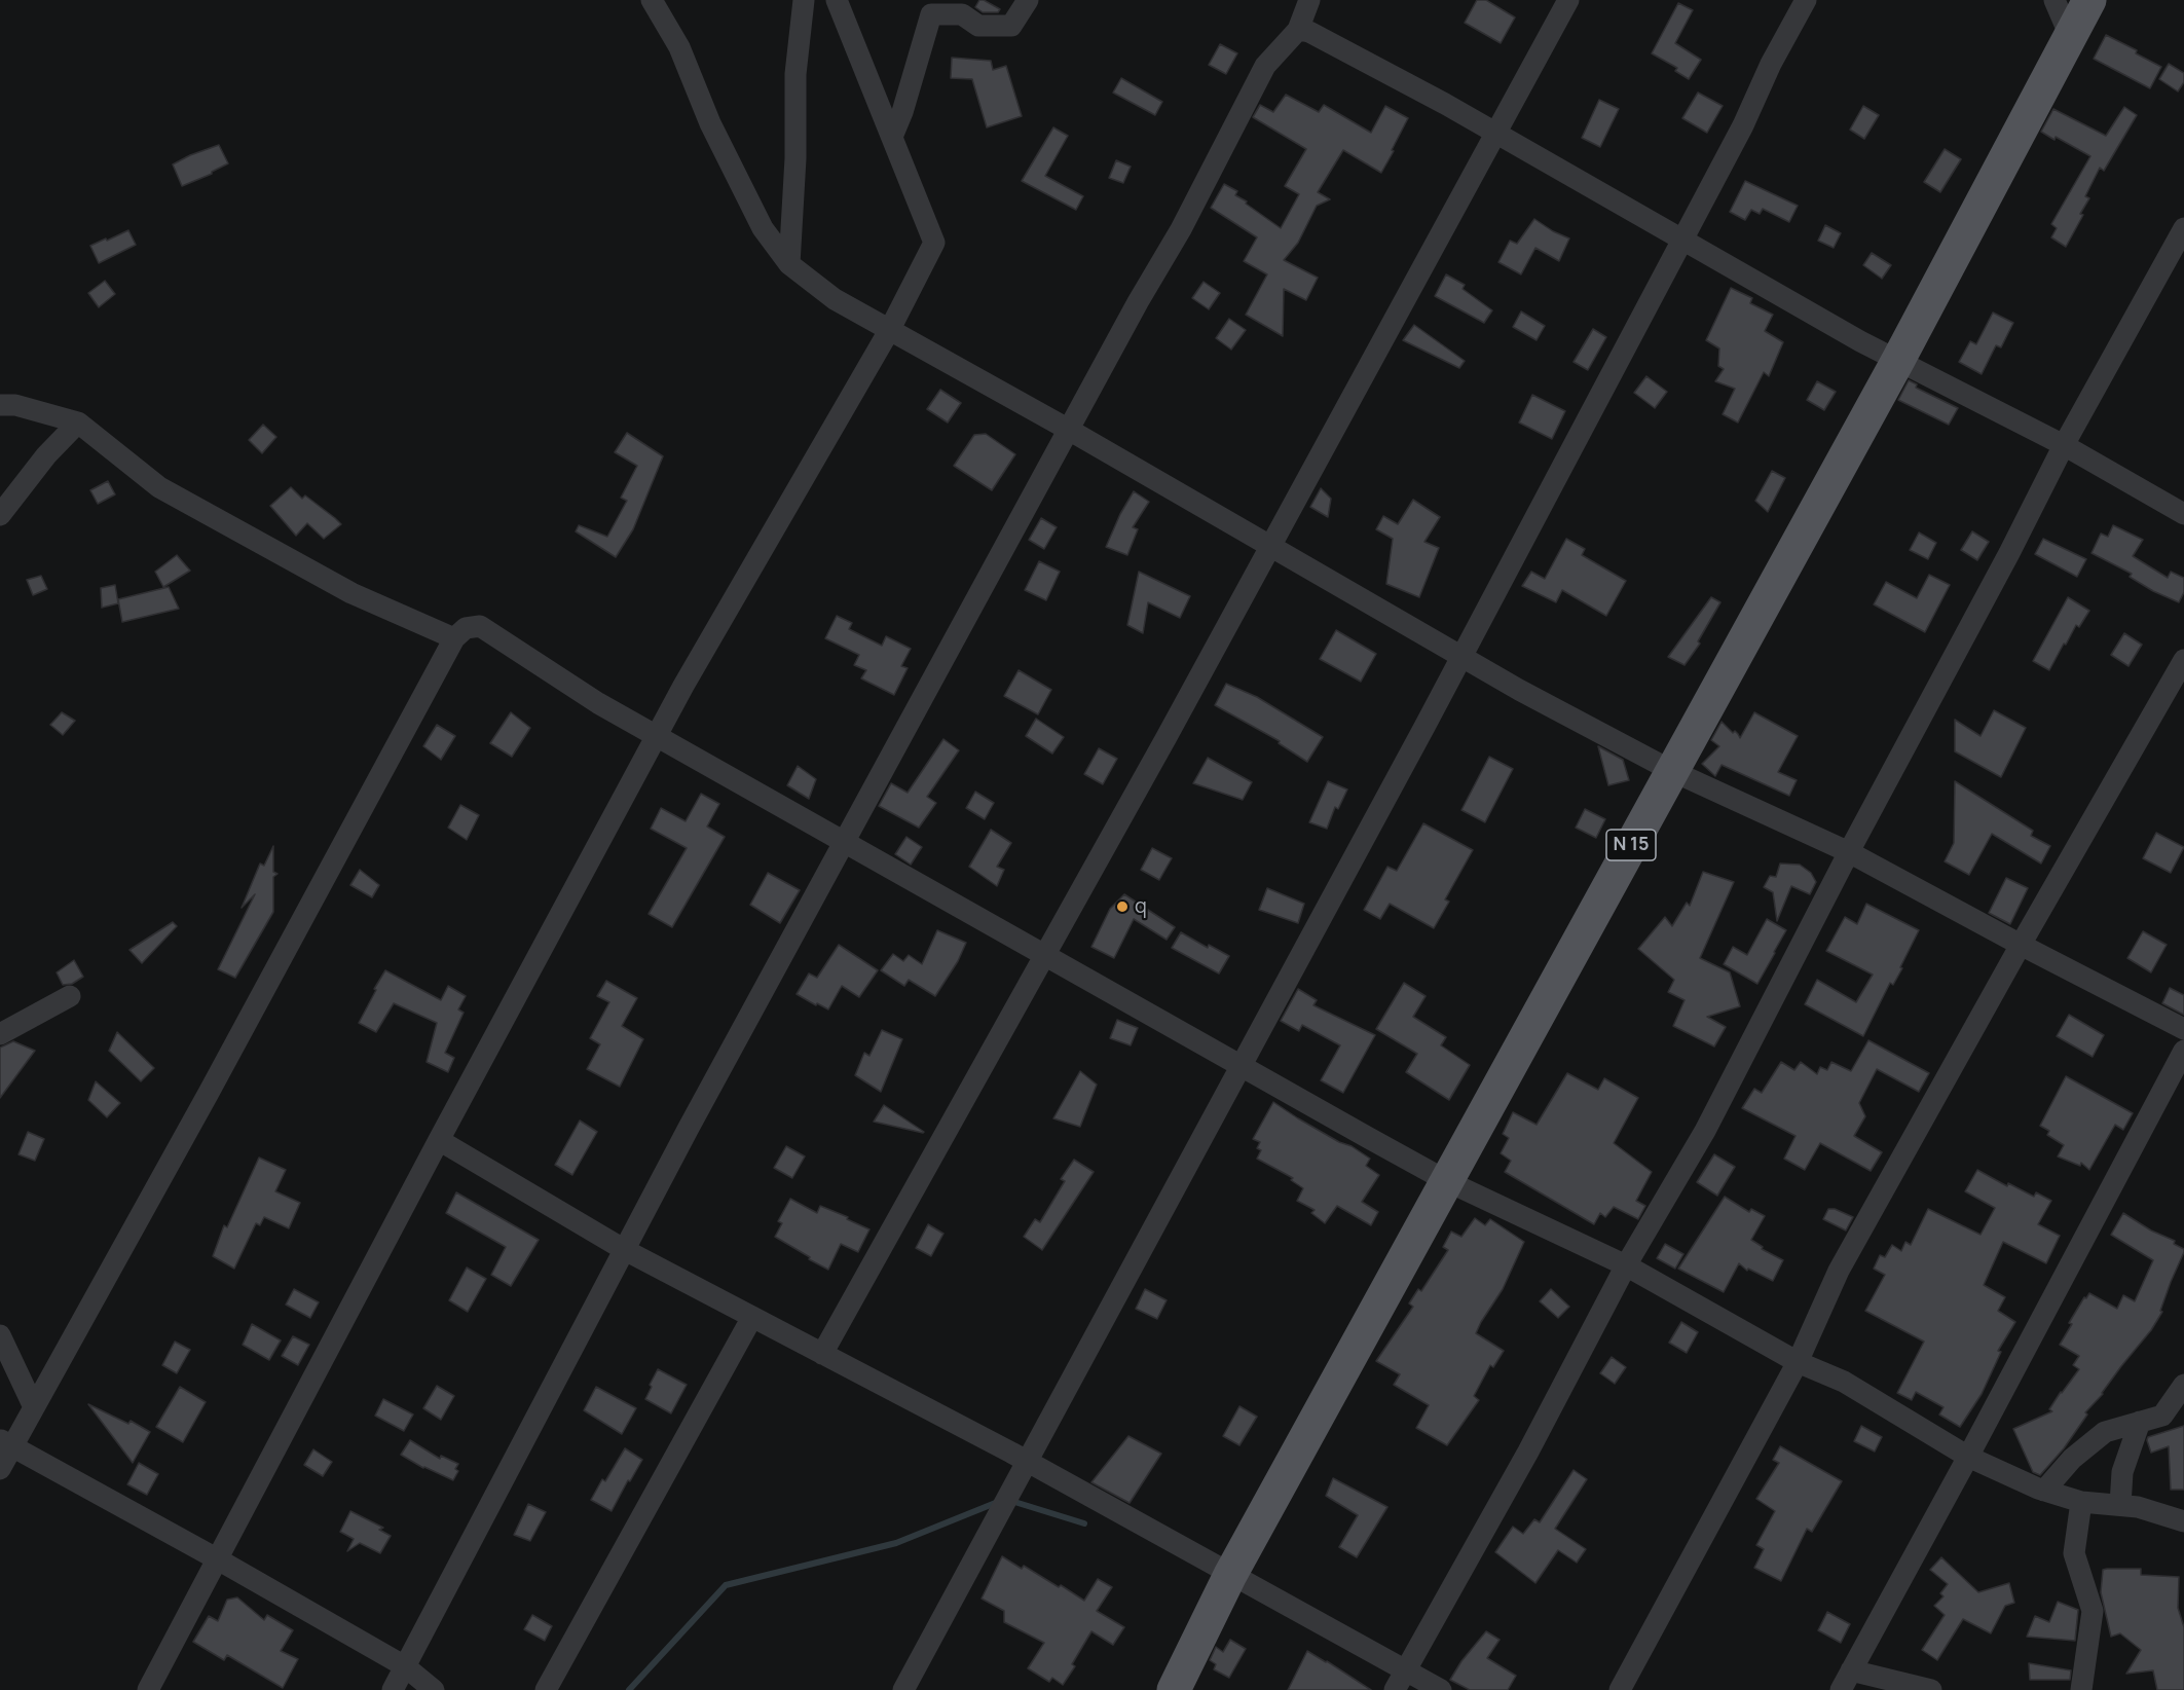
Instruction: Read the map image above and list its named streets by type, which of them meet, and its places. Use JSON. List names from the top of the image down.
{
  "streets": {
    "main road": ["N 15"]
  },
  "places": ["q"]
}
